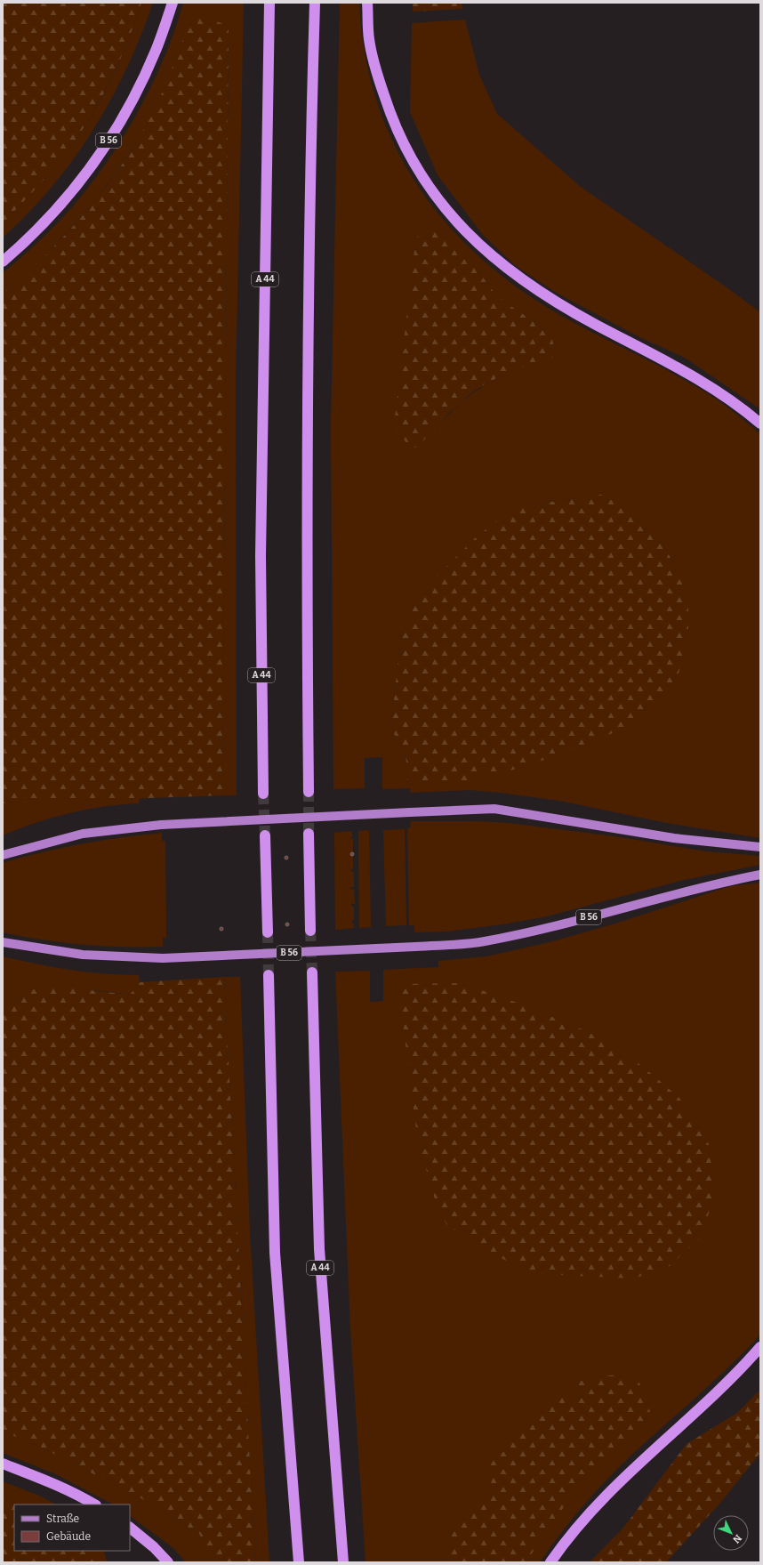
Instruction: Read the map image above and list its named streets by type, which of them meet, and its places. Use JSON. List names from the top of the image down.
{
  "streets": {
    "highway": ["B 56", "A 44"]
  },
  "legend": ["Straße", "Gebäude"],
  "north": "bottom right"
}
